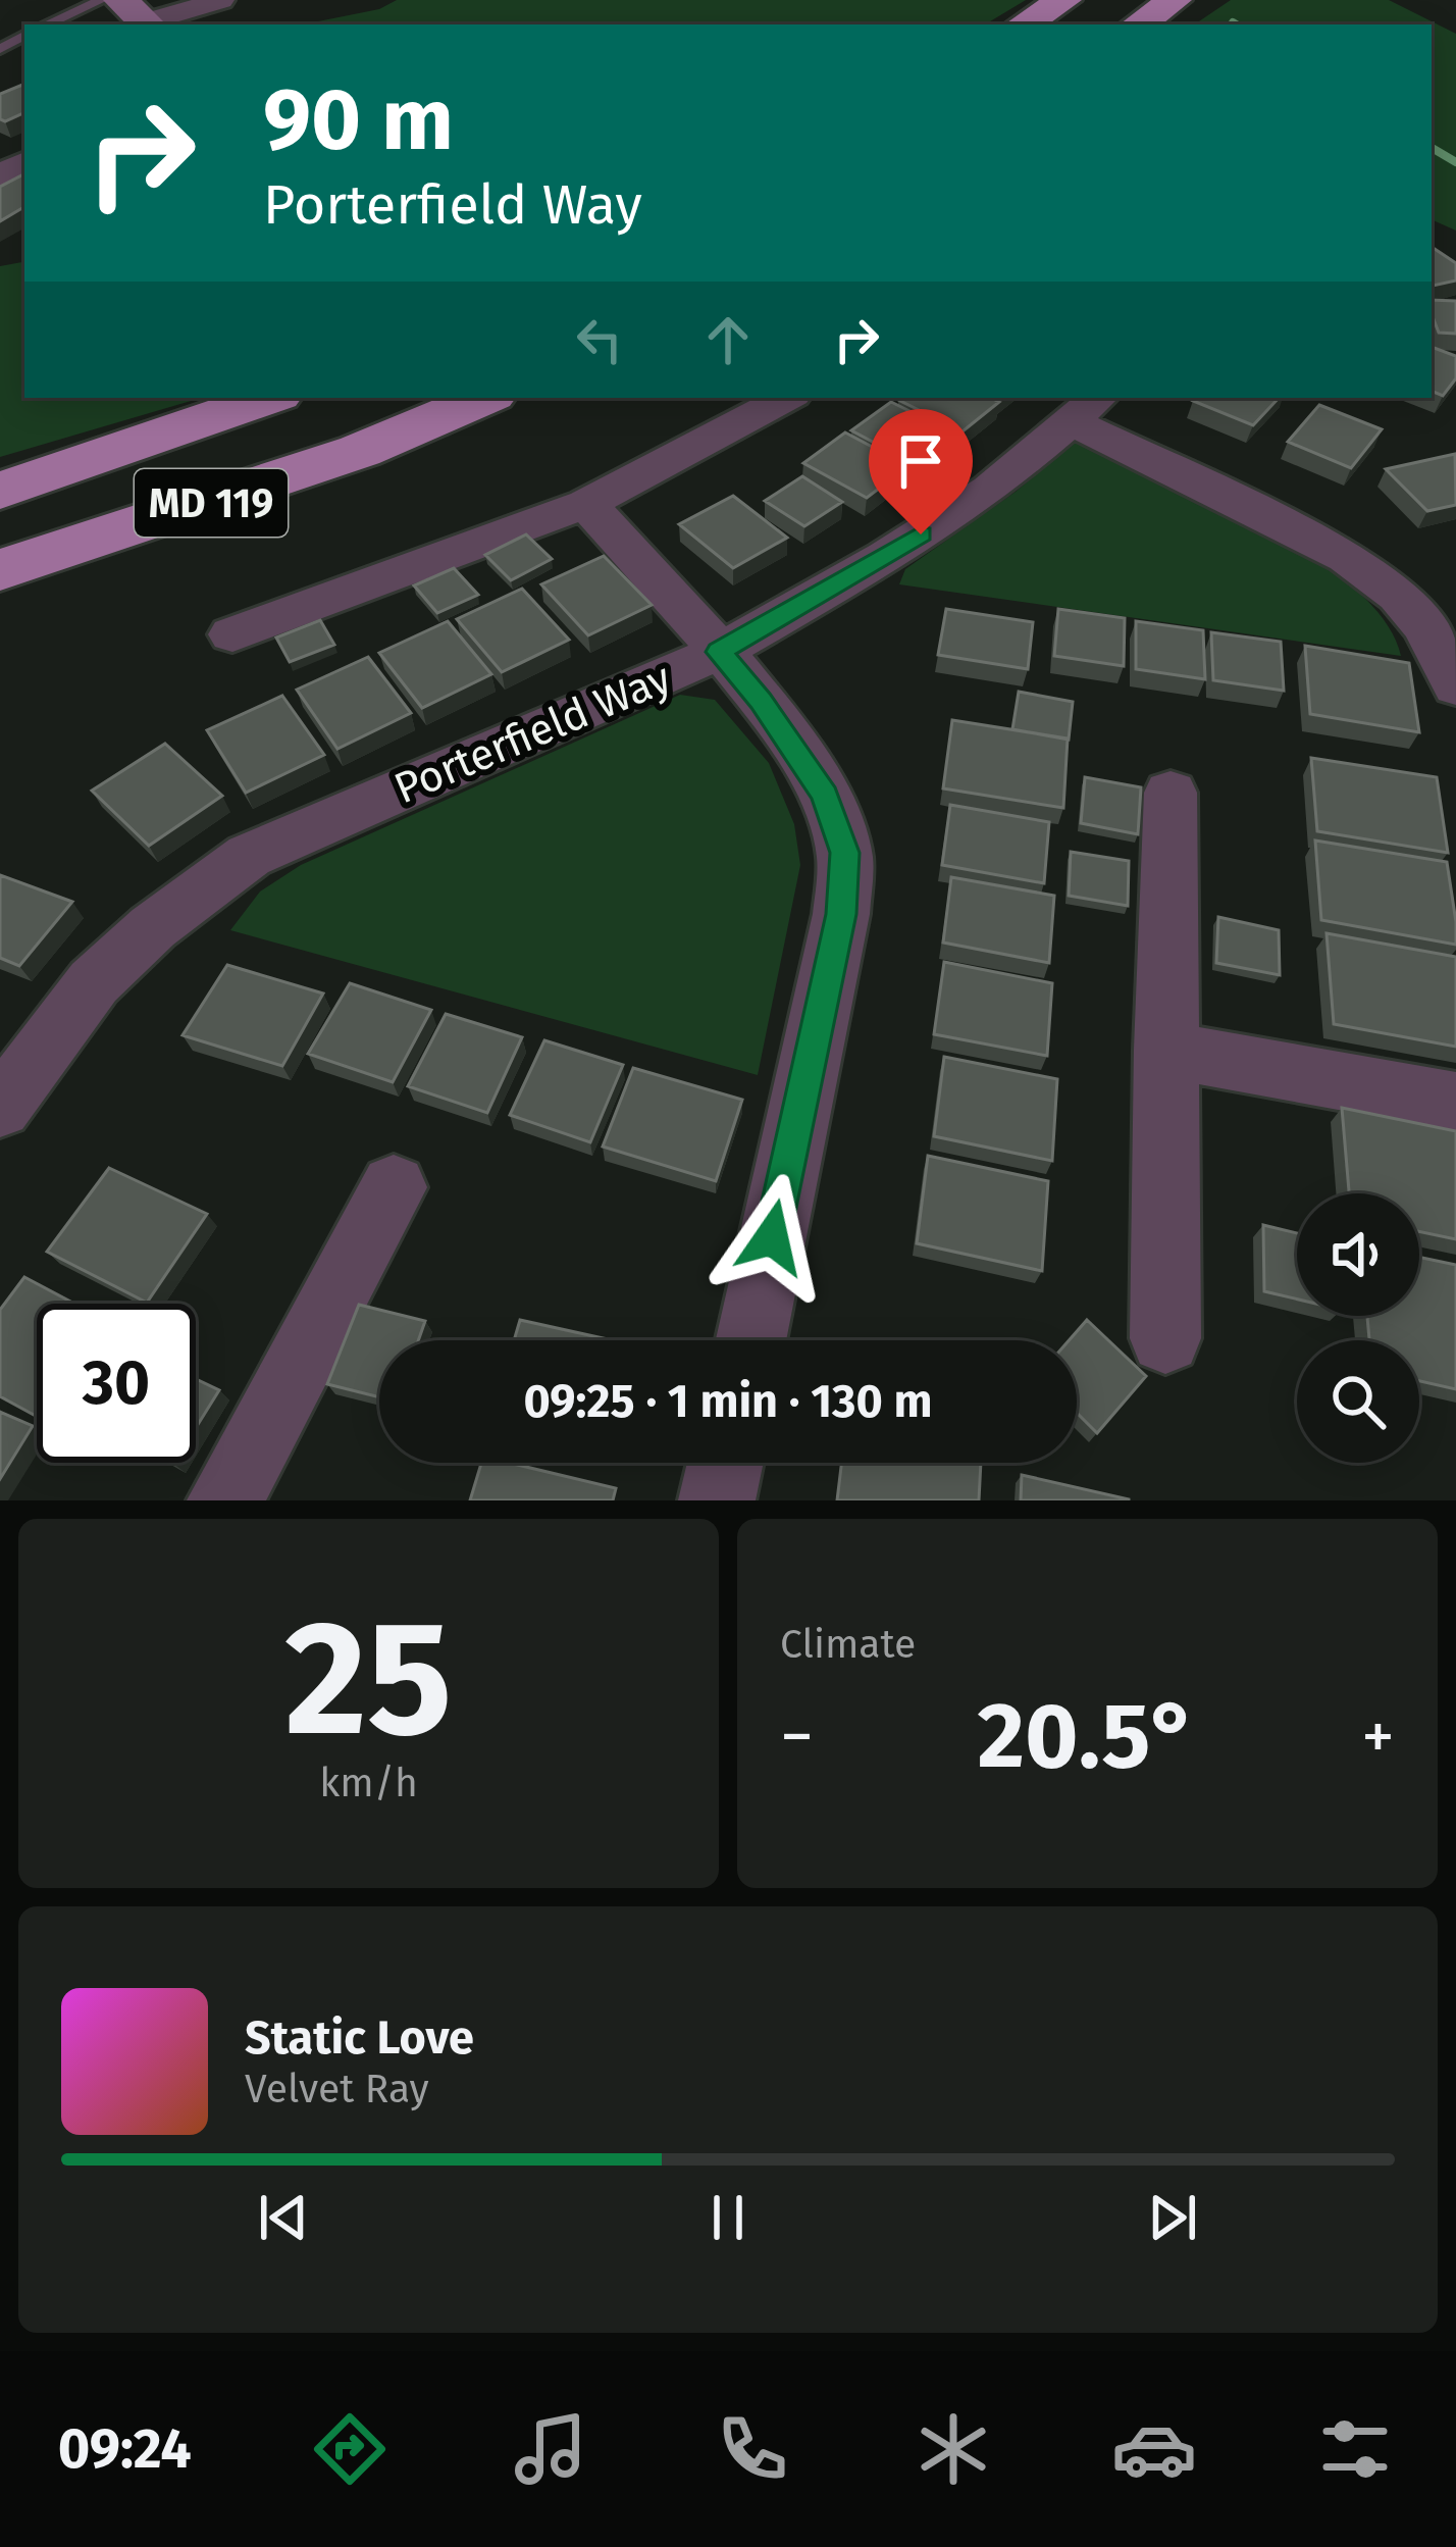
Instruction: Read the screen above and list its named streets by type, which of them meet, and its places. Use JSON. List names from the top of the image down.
{
  "streets": {
    "main road": ["MD 119"],
    "street": ["Porterfield Way"]
  },
  "page": {
    "turn": ["90 m", "Porterfield Way"],
    "limit": "30",
    "trip": "09:25 · 1 min · 130 m",
    "tile": [
      ["25", "km/h"],
      "Climate"
    ],
    "heat": ["−", "20.5°", "+"],
    "song": ["Static Love", "Velvet Ray"],
    "tabs": "09:24"
  }
}
